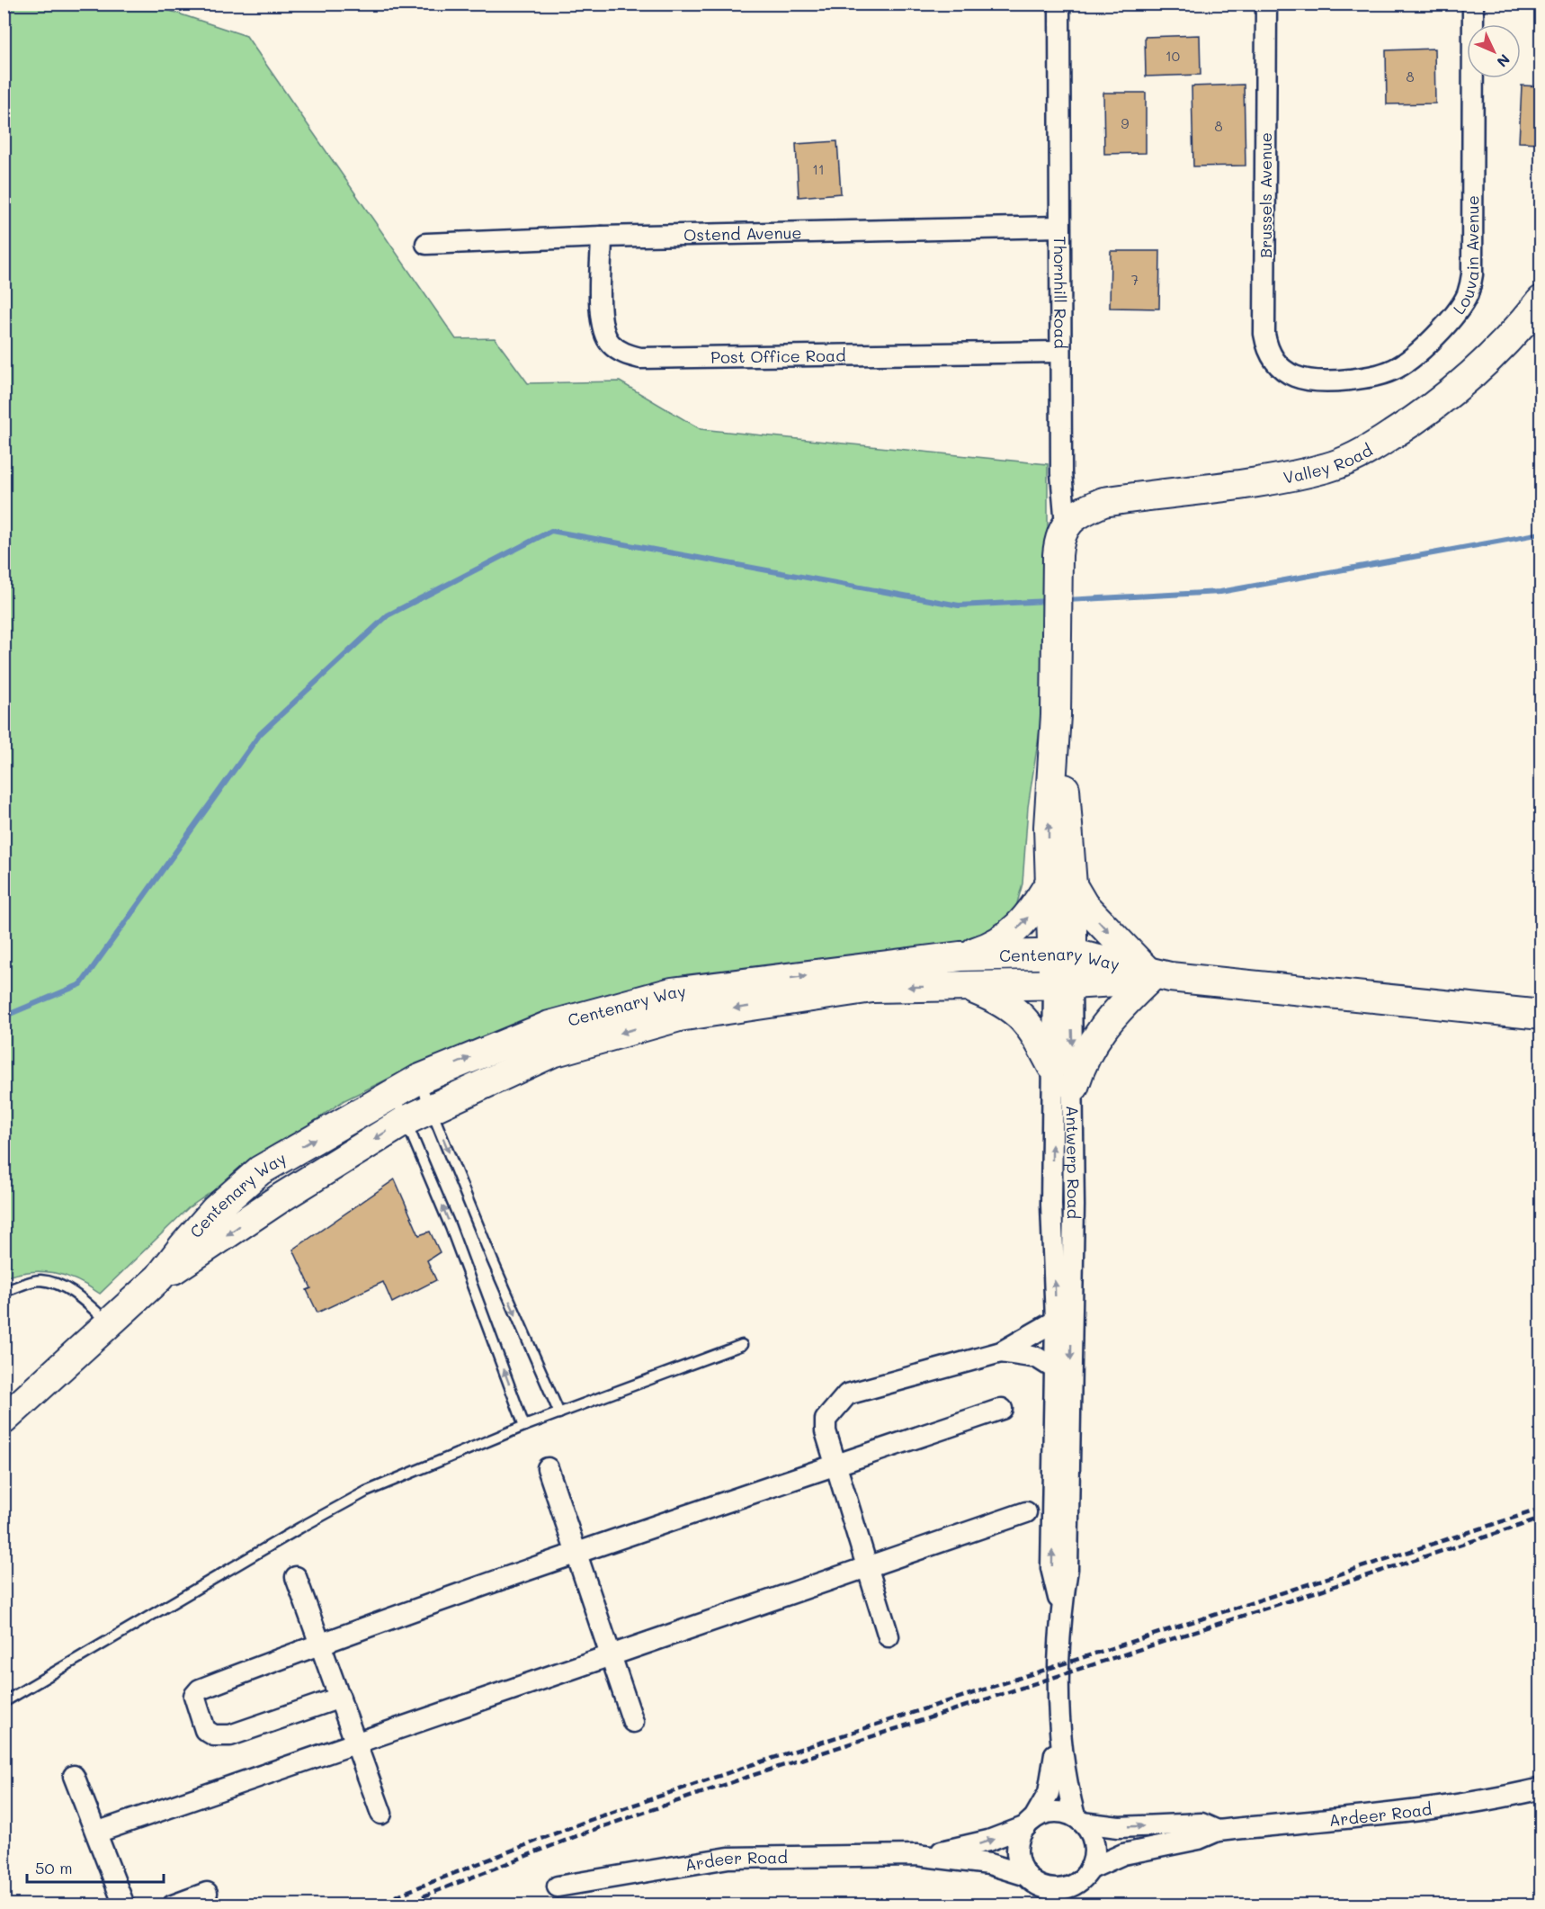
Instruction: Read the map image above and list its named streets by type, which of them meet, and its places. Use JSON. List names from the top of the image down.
{
  "streets": {
    "main road": [
      "Thornhill Road",
      "Valley Road",
      "Centenary Way",
      "Antwerp Road"
    ],
    "street": [
      "Brussels Avenue",
      "Ostend Avenue",
      "Louvain Avenue",
      "Post Office Road",
      "Ardeer Road"
    ]
  },
  "crossings": [
    ["Brussels Avenue", "Louvain Avenue"],
    ["Ostend Avenue", "Thornhill Road"],
    ["Ostend Avenue", "Post Office Road"],
    ["Thornhill Road", "Post Office Road"],
    ["Thornhill Road", "Valley Road"],
    ["Thornhill Road", "Antwerp Road"],
    ["Centenary Way", "Antwerp Road"],
    ["Antwerp Road", "Ardeer Road"]
  ],
  "house_numbers": [
    "10",
    "8",
    "9",
    "8",
    "11",
    "7"
  ],
  "scale_bar": "50 m",
  "north": "bottom right"
}
